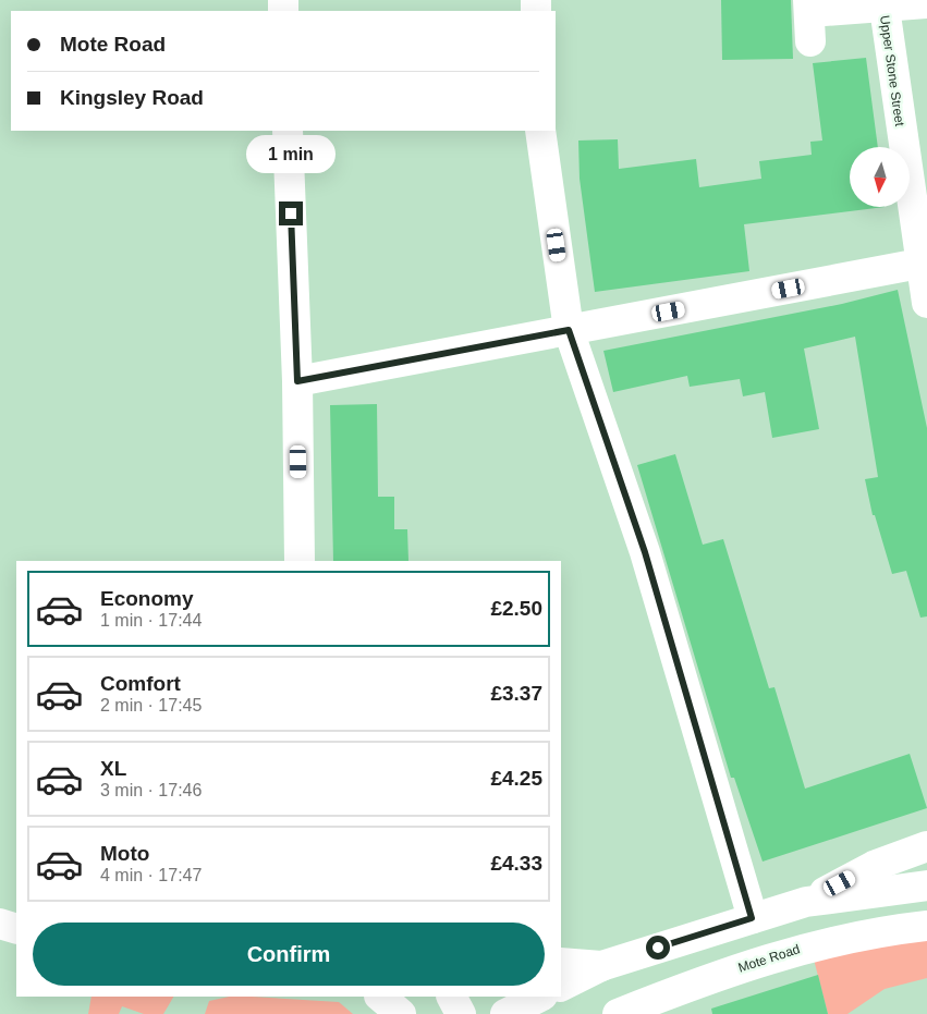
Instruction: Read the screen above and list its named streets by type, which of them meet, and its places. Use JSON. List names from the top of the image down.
{
  "streets": {
    "main road": ["Upper Stone Street", "Mote Road"]
  },
  "north": "bottom",
  "page": {
    "banner": ["Mote Road", "Kingsley Road"],
    "bubble": "1 min",
    "list": [
      {
        "name": "Economy",
        "note": "1 min · 17:44",
        "value": "£2.50"
      },
      {
        "name": "Comfort",
        "note": "2 min · 17:45",
        "value": "£3.37"
      },
      {
        "name": "XL",
        "note": "3 min · 17:46",
        "value": "£4.25"
      },
      {
        "name": "Moto",
        "note": "4 min · 17:47",
        "value": "£4.33"
      }
    ],
    "buttons": "Confirm"
  }
}
